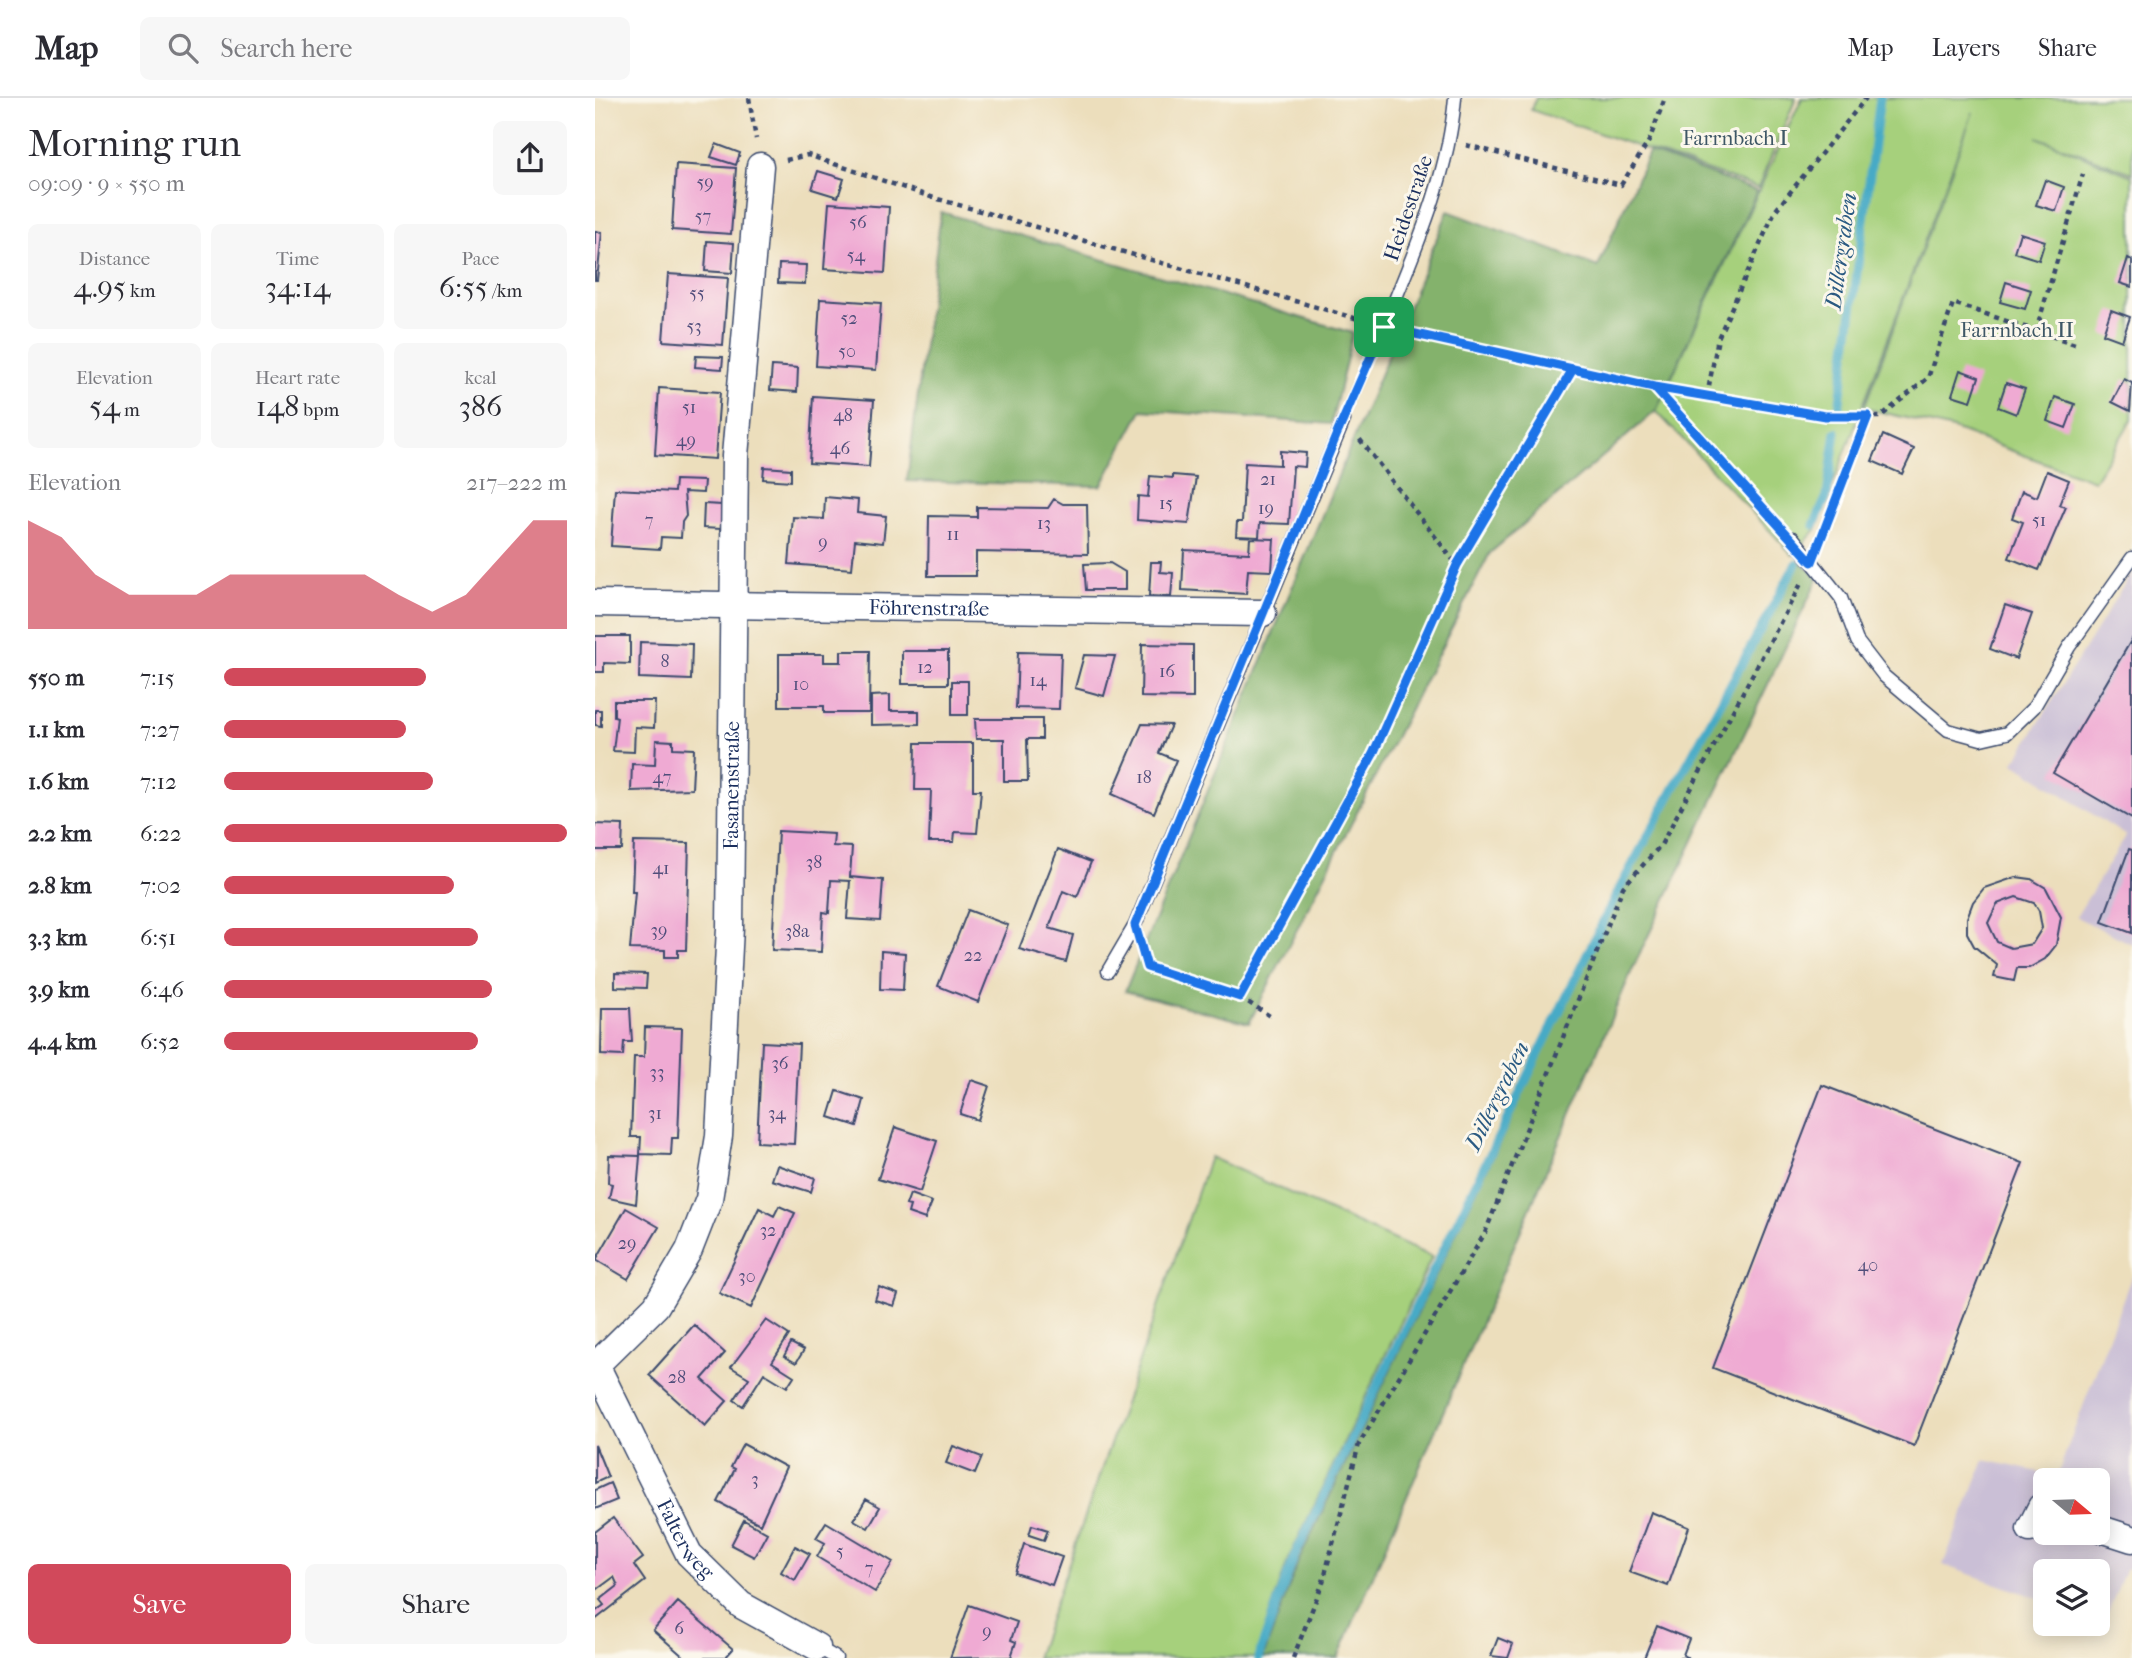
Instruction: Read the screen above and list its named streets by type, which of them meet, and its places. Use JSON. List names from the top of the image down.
{
  "streets": {
    "street": ["Föhrenstraße", "Fasanenstraße", "Falterweg"],
    "lane": ["Heidestraße"]
  },
  "crossings": [
    ["Föhrenstraße", "Fasanenstraße"],
    ["Fasanenstraße", "Falterweg"]
  ],
  "water": ["Dillergraben"],
  "parks": ["Farrnbach I", "Farrnbach II"],
  "house_numbers": [
    "59",
    "57",
    "56",
    "54",
    "55",
    "52",
    "53",
    "50",
    "51",
    "48",
    "49",
    "46",
    "21",
    "15",
    "19",
    "7",
    "51",
    "13",
    "11",
    "9",
    "8",
    "12",
    "16",
    "14",
    "10",
    "47",
    "18",
    "38",
    "41",
    "39",
    "38a",
    "22",
    "36",
    "33",
    "31",
    "34",
    "32",
    "29",
    "40",
    "30",
    "28",
    "3",
    "5",
    "7",
    "6",
    "9"
  ],
  "north": "right",
  "page": {
    "header": "Map",
    "search": "Search here",
    "nav": ["Map", "Layers", "Share"],
    "heading": ["Morning run", "09:09 · 9 × 550 m"],
    "stats": [
      ["Distance", "4.95 km"],
      ["Time", "34:14"],
      ["Pace", "6:55 /km"],
      ["Elevation", "54 m"],
      ["Heart rate", "148 bpm"],
      ["kcal", "386"]
    ],
    "chart": ["Elevation", "217–222 m"],
    "list": [
      {
        "name": "550 m",
        "note": "7:15"
      },
      {
        "name": "1.1 km",
        "note": "7:27"
      },
      {
        "name": "1.6 km",
        "note": "7:12"
      },
      {
        "name": "2.2 km",
        "note": "6:22"
      },
      {
        "name": "2.8 km",
        "note": "7:02"
      },
      {
        "name": "3.3 km",
        "note": "6:51"
      },
      {
        "name": "3.9 km",
        "note": "6:46"
      },
      {
        "name": "4.4 km",
        "note": "6:52"
      }
    ],
    "buttons": ["Save", "Share"]
  }
}
